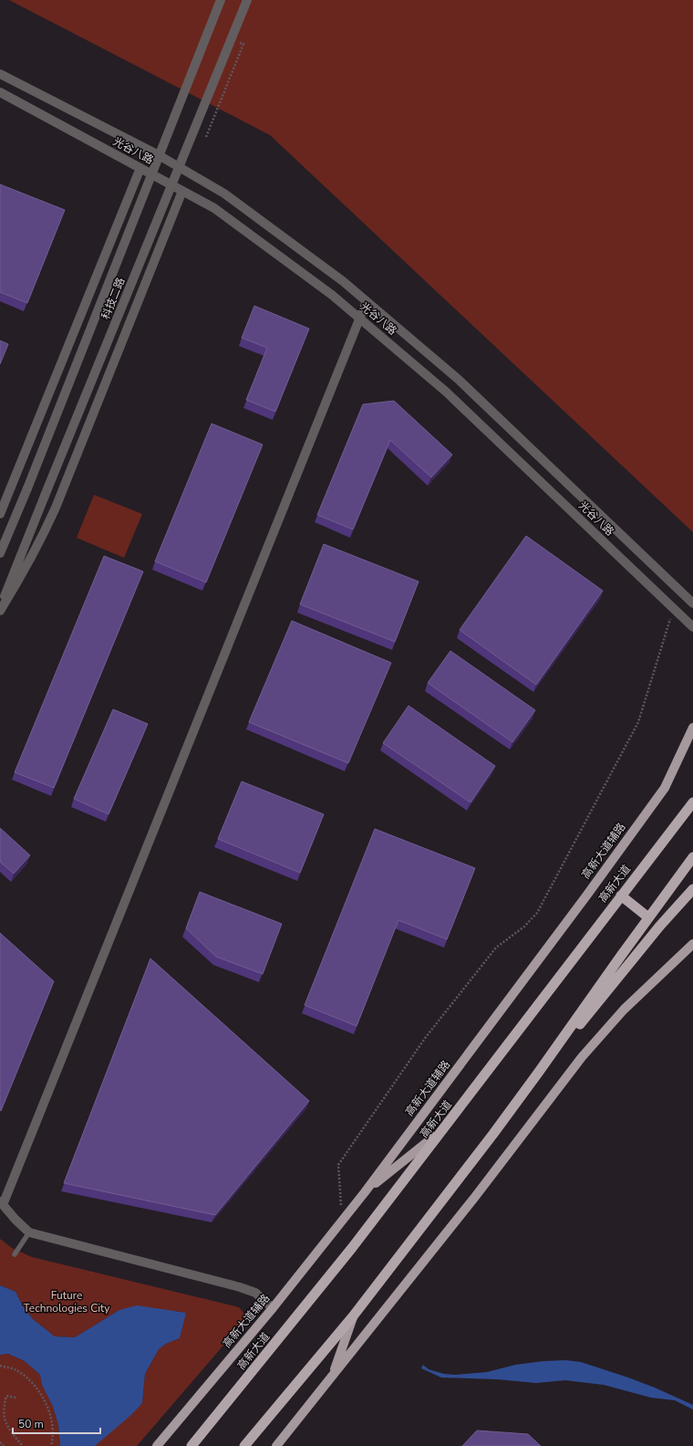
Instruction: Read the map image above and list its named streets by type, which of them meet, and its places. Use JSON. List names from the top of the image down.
{
  "streets": {
    "highway": ["高新大道"],
    "main road": ["高新大道辅路"],
    "street": ["光谷八路", "科技二路"]
  },
  "parks": ["Future Technologies City"],
  "scale_bar": "50 m"
}
